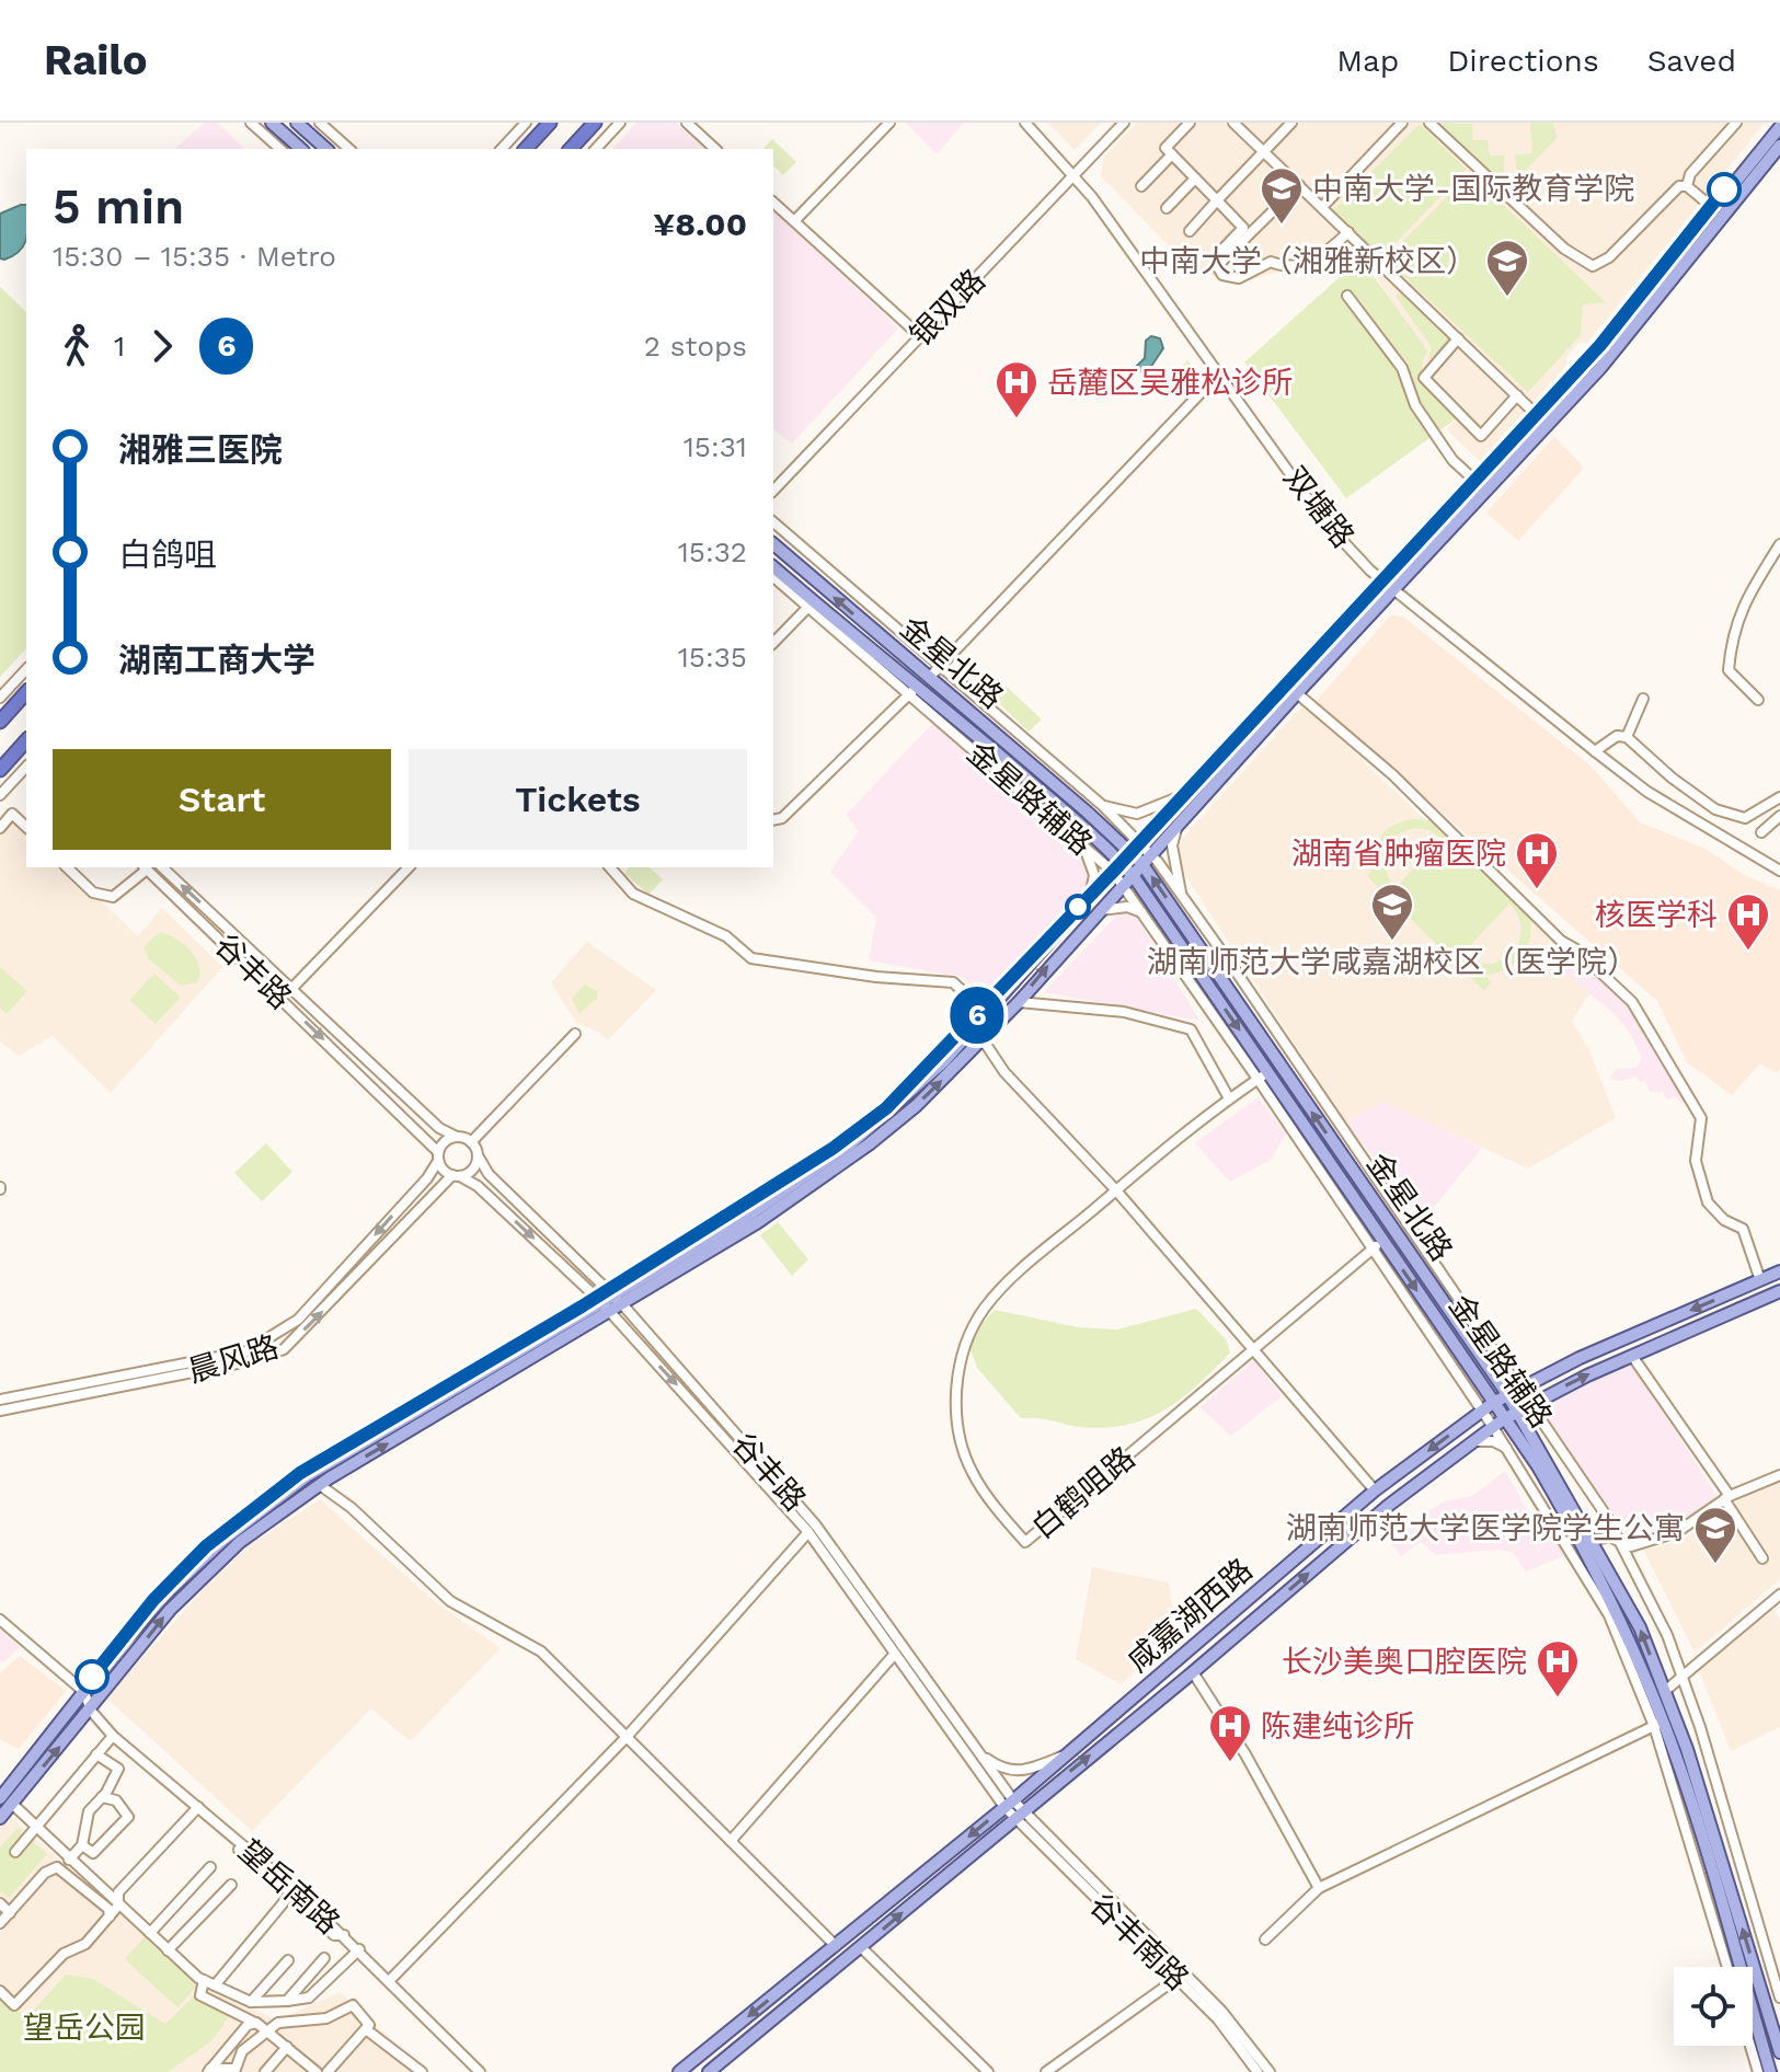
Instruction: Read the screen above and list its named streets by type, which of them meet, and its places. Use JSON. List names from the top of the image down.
{
  "streets": {
    "main road": ["金星北路", "咸嘉湖西路"],
    "street": [
      "银双路",
      "双塘路",
      "金星路辅路",
      "谷丰路",
      "晨风路",
      "白鹤咀路",
      "望岳南路",
      "谷丰南路"
    ]
  },
  "crossings": [
    ["银双路", "双塘路"],
    ["金星北路", "金星路辅路"],
    ["金星北路", "白鹤咀路"],
    ["金星北路", "咸嘉湖西路"],
    ["金星路辅路", "白鹤咀路"],
    ["金星路辅路", "咸嘉湖西路"],
    ["谷丰路", "晨风路"],
    ["谷丰路", "咸嘉湖西路"],
    ["谷丰路", "谷丰南路"],
    ["咸嘉湖西路", "谷丰南路"]
  ],
  "parks": ["望岳公园"],
  "places": {
    "school or university": [
      "中南大学-国际教育学院",
      "中南大学（湘雅新校区）",
      "湖南师范大学咸嘉湖校区（医学院）",
      "湖南师范大学医学院学生公寓"
    ],
    "hospital": [
      "岳麓区吴雅松诊所",
      "湖南省肿瘤医院",
      "核医学科",
      "长沙美奥口腔医院",
      "陈建纯诊所"
    ]
  },
  "lines": ["metro line 6"],
  "page": {
    "header": "Railo",
    "nav": ["Map", "Directions", "Saved"],
    "on_map": "6",
    "heading": ["5 min", "15:30 – 15:35 · Metro", "¥8.00"],
    "legs": ["1", "6", "2 stops"],
    "list": [
      {
        "name": "湘雅三医院",
        "value": "15:31"
      },
      {
        "name": "白鸽咀",
        "value": "15:32"
      },
      {
        "name": "湖南工商大学",
        "value": "15:35"
      }
    ],
    "buttons": ["Start", "Tickets"]
  }
}
